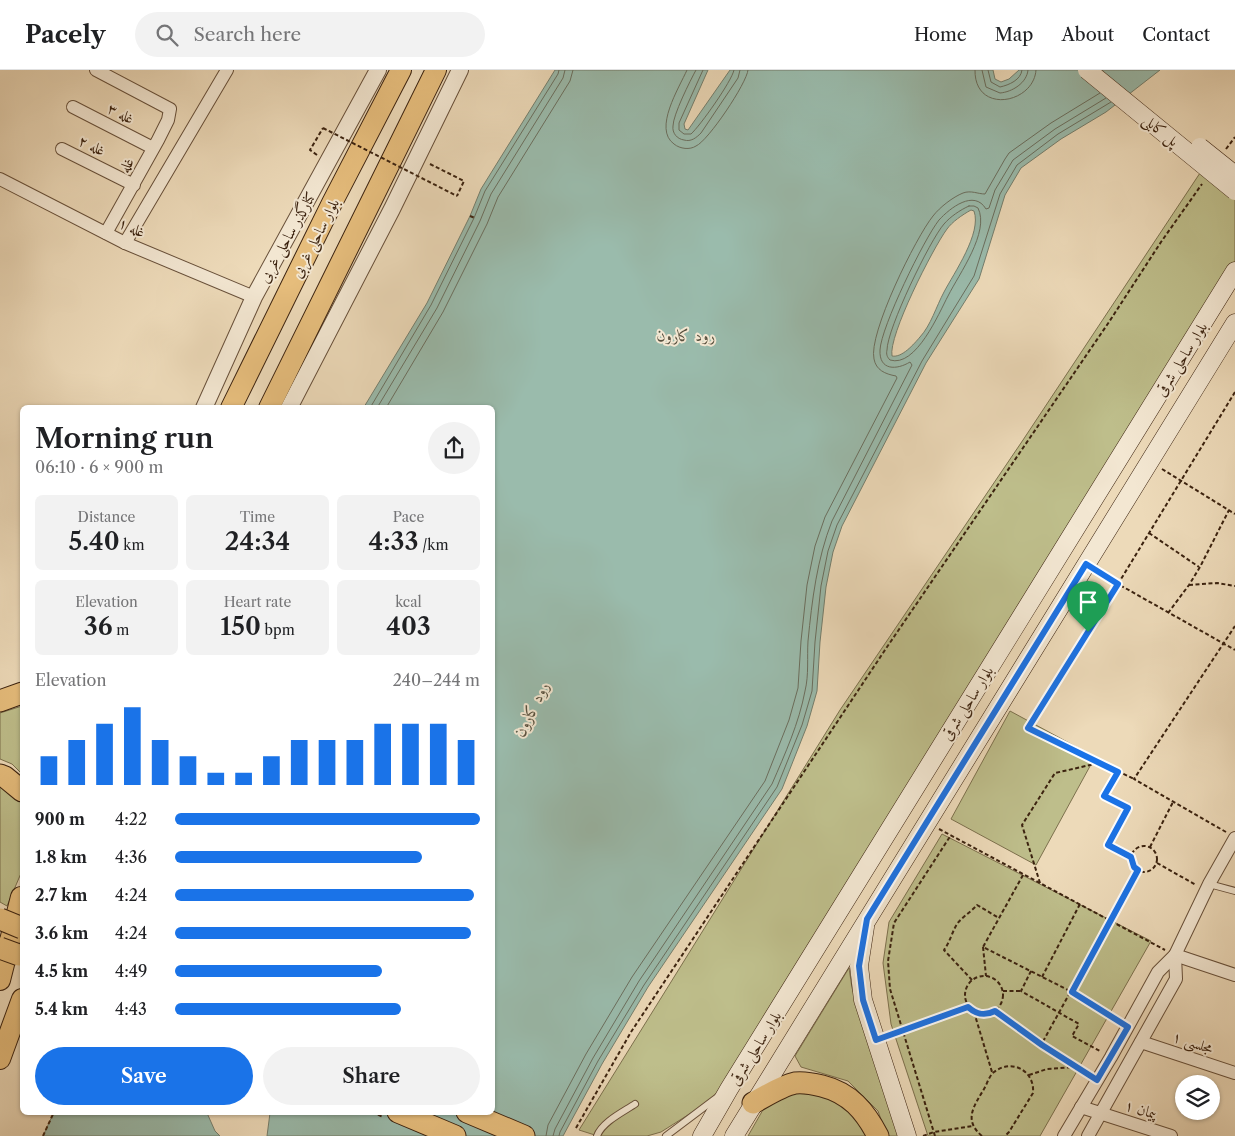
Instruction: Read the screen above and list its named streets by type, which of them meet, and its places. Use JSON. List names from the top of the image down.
{
  "streets": {
    "main road": ["پل کابلی", "بلوار ساحلی غربی", "بلوار ساحلی شرقی"],
    "street": [
      "غله ۳",
      "غله ۲",
      "غله",
      "غله ۱",
      "کنارگذر ساحلی غربی",
      "مجلسی ۱",
      "پیمان ۱"
    ]
  },
  "crossings": [
    ["غله ۳", "غله"],
    ["غله ۲", "غله"],
    ["غله", "غله ۱"],
    ["غله ۱", "کنارگذر ساحلی غربی"]
  ],
  "water": ["رود کارون"],
  "page": {
    "header": "Pacely",
    "search": "Search here",
    "nav": [
      "Home",
      "Map",
      "About",
      "Contact"
    ],
    "heading": ["Morning run", "06:10 · 6 × 900 m"],
    "stats": [
      ["Distance", "5.40 km"],
      ["Time", "24:34"],
      ["Pace", "4:33 /km"],
      ["Elevation", "36 m"],
      ["Heart rate", "150 bpm"],
      ["kcal", "403"]
    ],
    "chart": ["Elevation", "240–244 m"],
    "list": [
      {
        "name": "900 m",
        "note": "4:22"
      },
      {
        "name": "1.8 km",
        "note": "4:36"
      },
      {
        "name": "2.7 km",
        "note": "4:24"
      },
      {
        "name": "3.6 km",
        "note": "4:24"
      },
      {
        "name": "4.5 km",
        "note": "4:49"
      },
      {
        "name": "5.4 km",
        "note": "4:43"
      }
    ],
    "buttons": ["Save", "Share"]
  }
}
